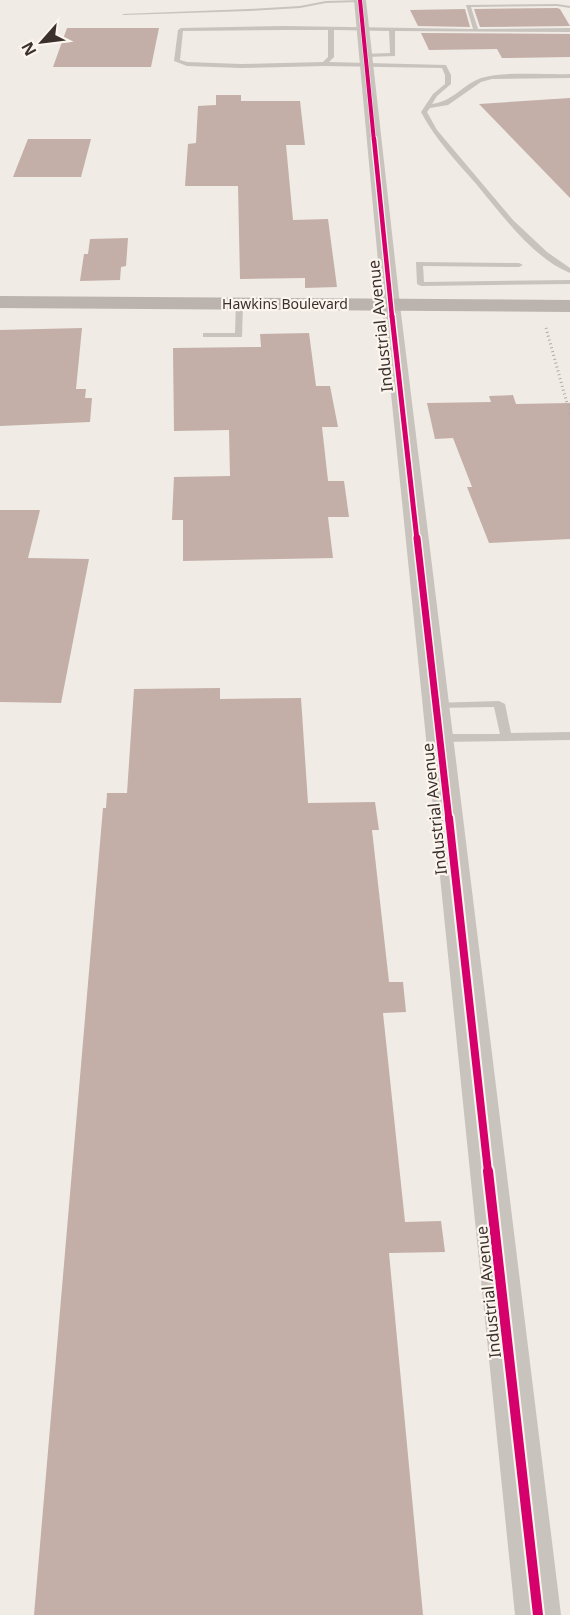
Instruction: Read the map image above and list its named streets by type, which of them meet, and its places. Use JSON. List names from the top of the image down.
{
  "streets": {
    "main road": ["Hawkins Boulevard"],
    "street": ["Industrial Avenue"]
  },
  "crossings": [
    ["Hawkins Boulevard", "Industrial Avenue"]
  ],
  "north": "bottom left"
}
